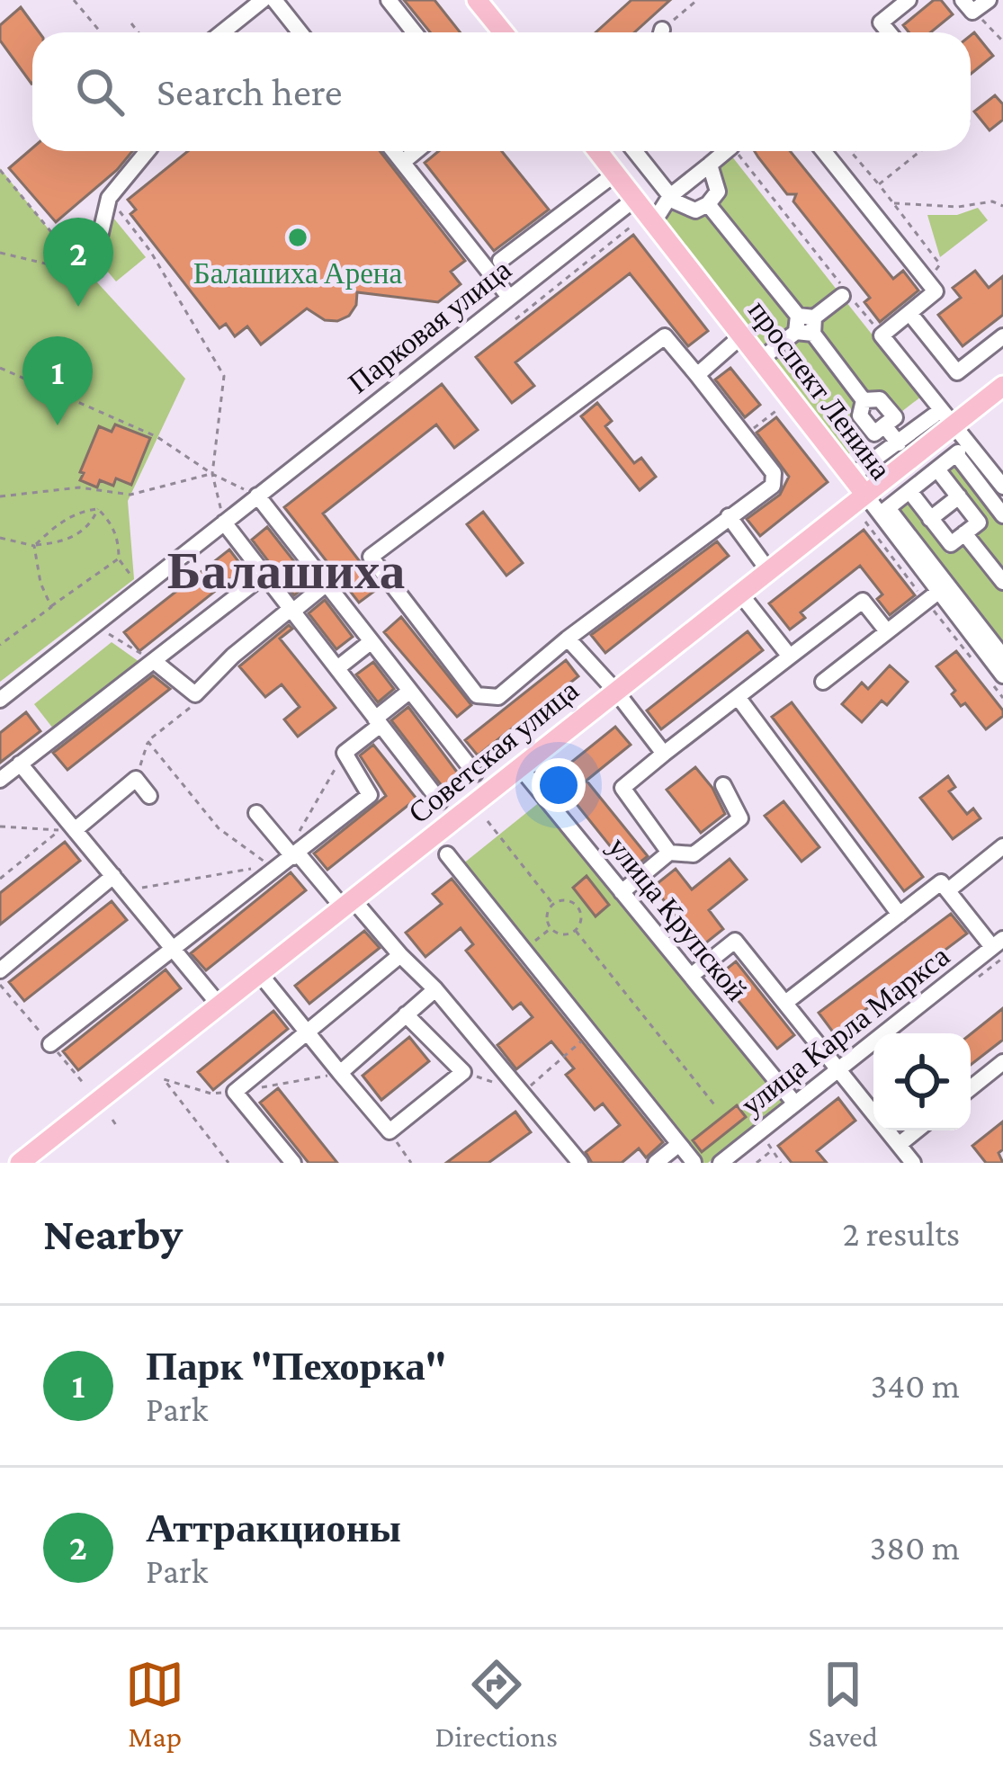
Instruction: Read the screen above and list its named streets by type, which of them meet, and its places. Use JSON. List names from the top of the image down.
{
  "streets": {
    "main road": ["проспект Ленина", "Советская улица"],
    "street": ["Парковая улица", "улица Крупской", "улица Карла Маркса"]
  },
  "crossings": [
    ["Парковая улица", "проспект Ленина"],
    ["проспект Ленина", "Советская улица"],
    ["Советская улица", "улица Крупской"],
    ["улица Крупской", "улица Карла Маркса"]
  ],
  "districts": ["Балашиха"],
  "places": ["Балашиха Арена"],
  "page": {
    "search": "Search here",
    "pins": ["2", "1"],
    "heading": ["Nearby", "2 results"],
    "list": [
      {
        "mark": "1",
        "name": "Парк \"Пехорка\"",
        "note": "Park",
        "value": "340 m"
      },
      {
        "mark": "2",
        "name": "Аттракционы",
        "note": "Park",
        "value": "380 m"
      }
    ],
    "nav": ["Map", "Directions", "Saved"]
  }
}
